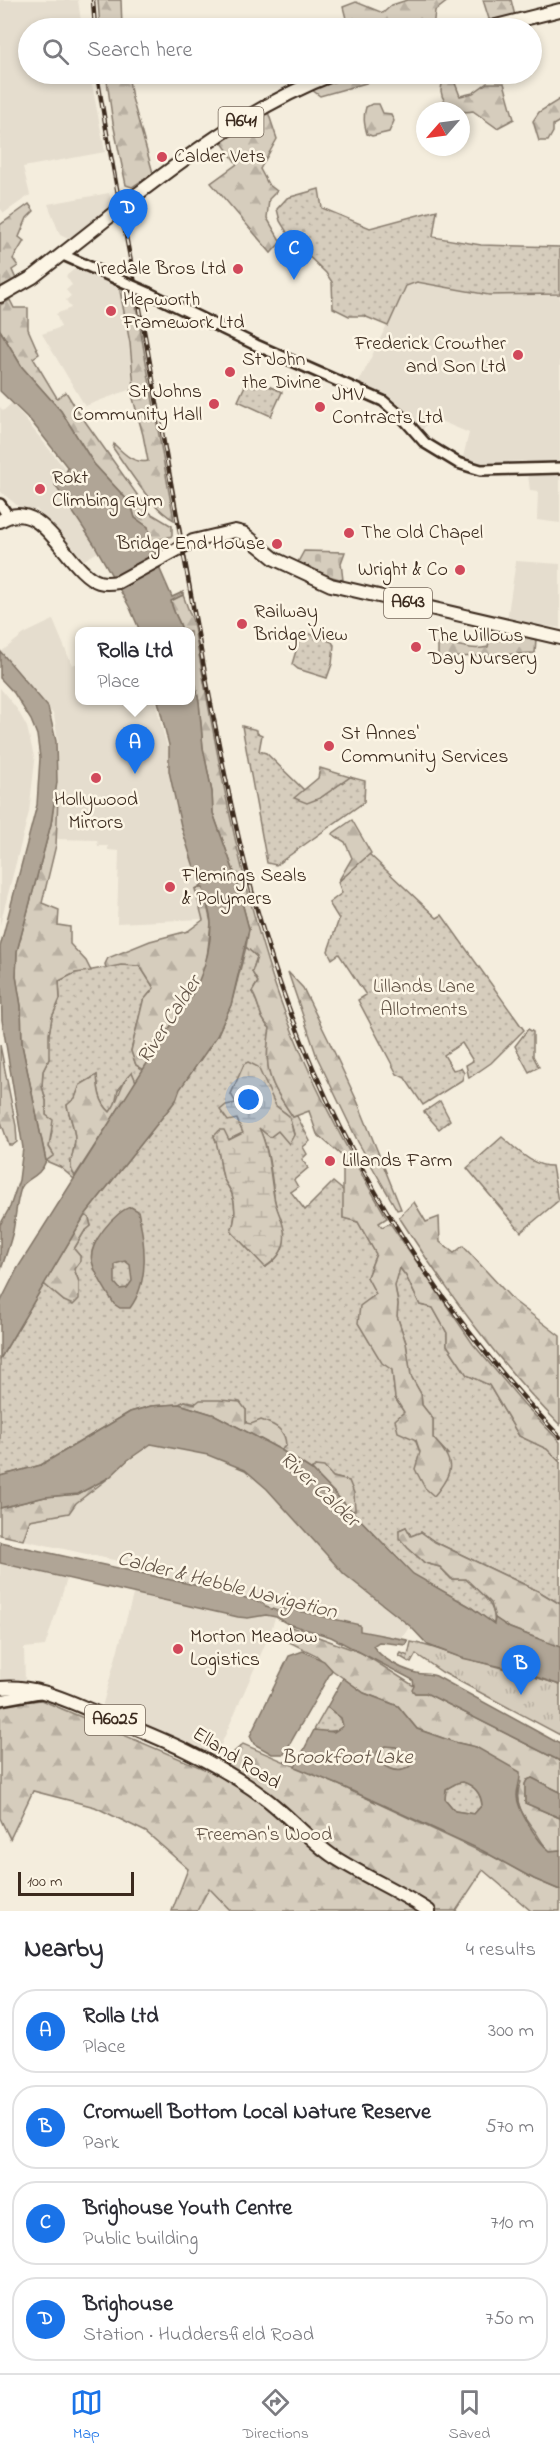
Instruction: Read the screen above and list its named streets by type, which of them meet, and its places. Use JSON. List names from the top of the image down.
{
  "streets": {
    "main road": [
      "A641",
      "A643",
      "A6025",
      "Elland Road"
    ]
  },
  "water": ["River Calder", "Calder & Hebble Navigation", "Brookfoot Lake"],
  "parks": ["Lillands Lane Allotments", "Freeman's Wood"],
  "places": [
    "Calder Vets",
    "Iredale Bros Ltd",
    "Hepworth Framework Ltd",
    "Frederick Crowther and Son Ltd",
    "St John the Divine",
    "St Johns Community Hall",
    "JMV Contracts Ltd",
    "Rokt Climbing Gym",
    "The Old Chapel",
    "Bridge End House",
    "Wright & Co",
    "Railway Bridge View",
    "The Willows Day Nursery",
    "St Annes' Community Services",
    "Hollywood Mirrors",
    "Flemings Seals & Polymers",
    "Lillands Farm",
    "Morton Meadow Logistics"
  ],
  "scale_bar": "100 m",
  "north": "bottom left",
  "page": {
    "search": "Search here",
    "pins": [
      "D",
      "C",
      "A",
      "B"
    ],
    "popup": ["Rolla Ltd", "Place"],
    "scale": "100 m",
    "heading": ["Nearby", "4 results"],
    "list": [
      {
        "mark": "A",
        "name": "Rolla Ltd",
        "note": "Place",
        "value": "300 m"
      },
      {
        "mark": "B",
        "name": "Cromwell Bottom Local Nature Reserve",
        "note": "Park",
        "value": "570 m"
      },
      {
        "mark": "C",
        "name": "Brighouse Youth Centre",
        "note": "Public building",
        "value": "710 m"
      },
      {
        "mark": "D",
        "name": "Brighouse",
        "note": "Station · Huddersfield Road",
        "value": "750 m"
      }
    ],
    "nav": ["Map", "Directions", "Saved"]
  }
}
